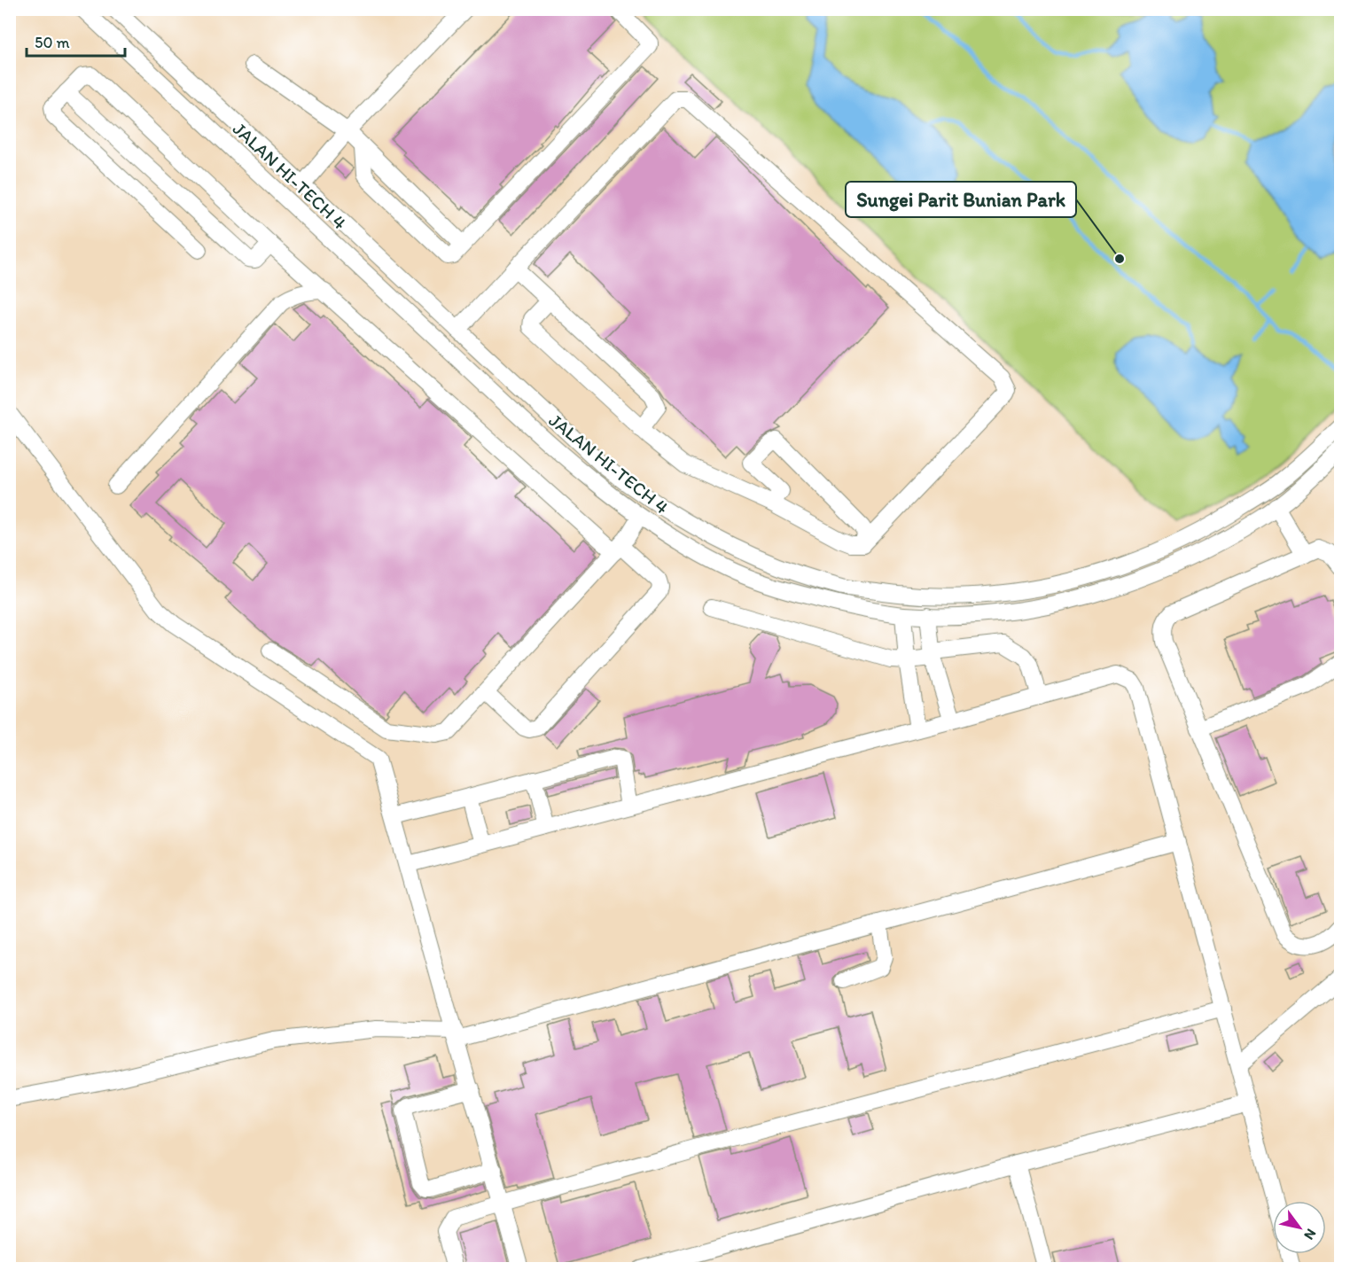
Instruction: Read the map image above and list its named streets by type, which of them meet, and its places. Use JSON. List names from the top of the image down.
{
  "streets": {
    "street": ["JALAN HI-TECH 4"]
  },
  "places": ["Sungei Parit Bunian Park"],
  "scale_bar": "50 m",
  "north": "bottom right"
}
